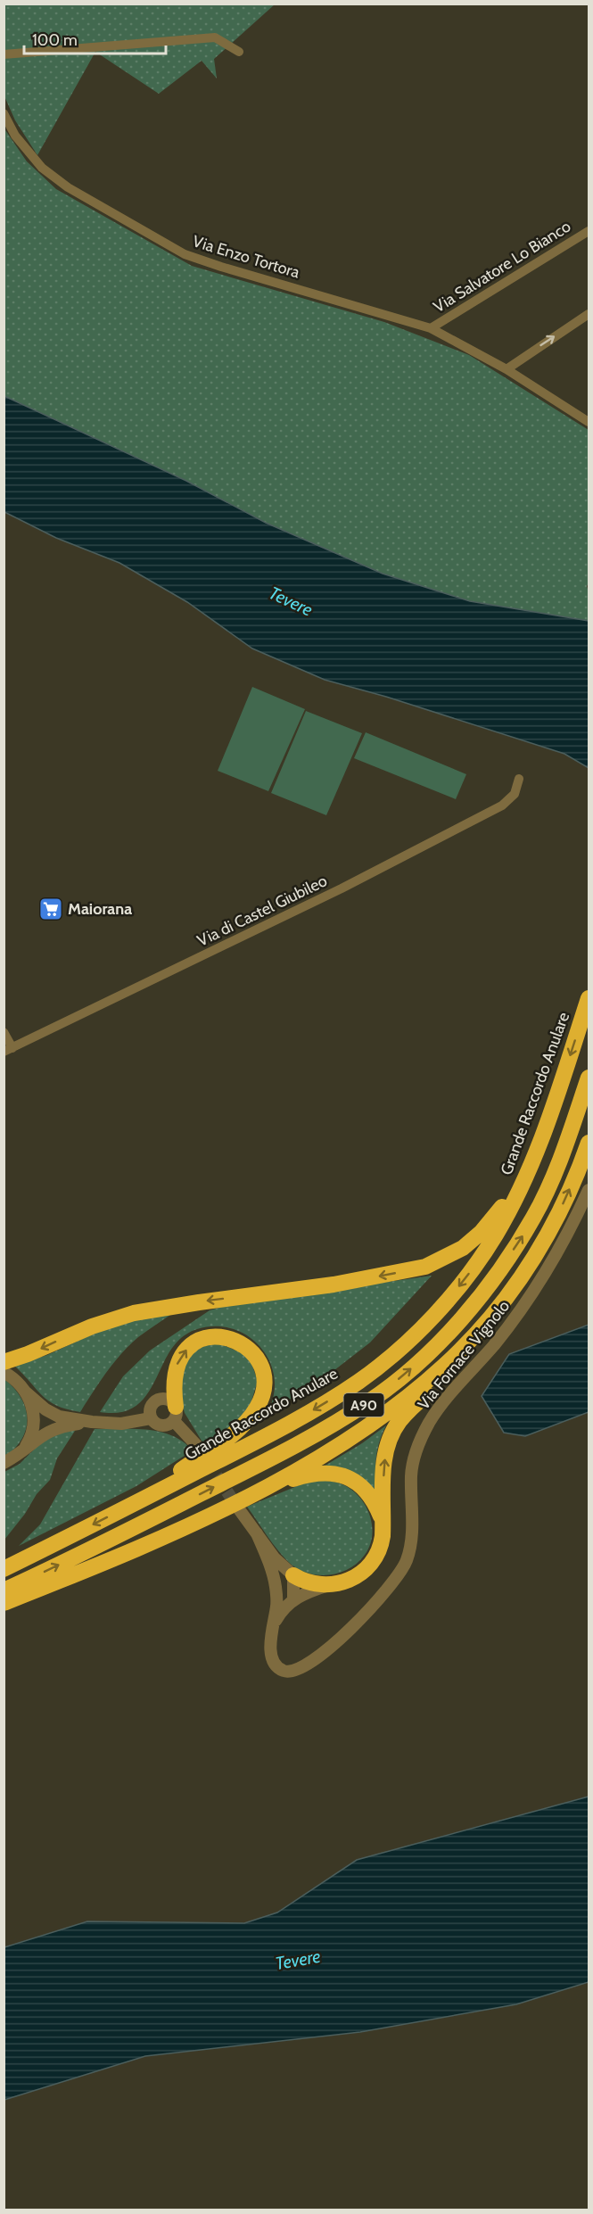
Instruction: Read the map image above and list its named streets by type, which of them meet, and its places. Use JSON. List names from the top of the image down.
{
  "streets": {
    "highway": ["Grande Raccordo Anulare", "A90"],
    "street": [
      "Via Enzo Tortora",
      "Via Salvatore Lo Bianco",
      "Via di Castel Giubileo",
      "Via Fornace Vignolo"
    ]
  },
  "crossings": [
    ["Via Enzo Tortora", "Via Salvatore Lo Bianco"]
  ],
  "water": ["Tevere"],
  "places": {
    "supermarket": ["Maiorana"]
  },
  "scale_bar": "100 m"
}
